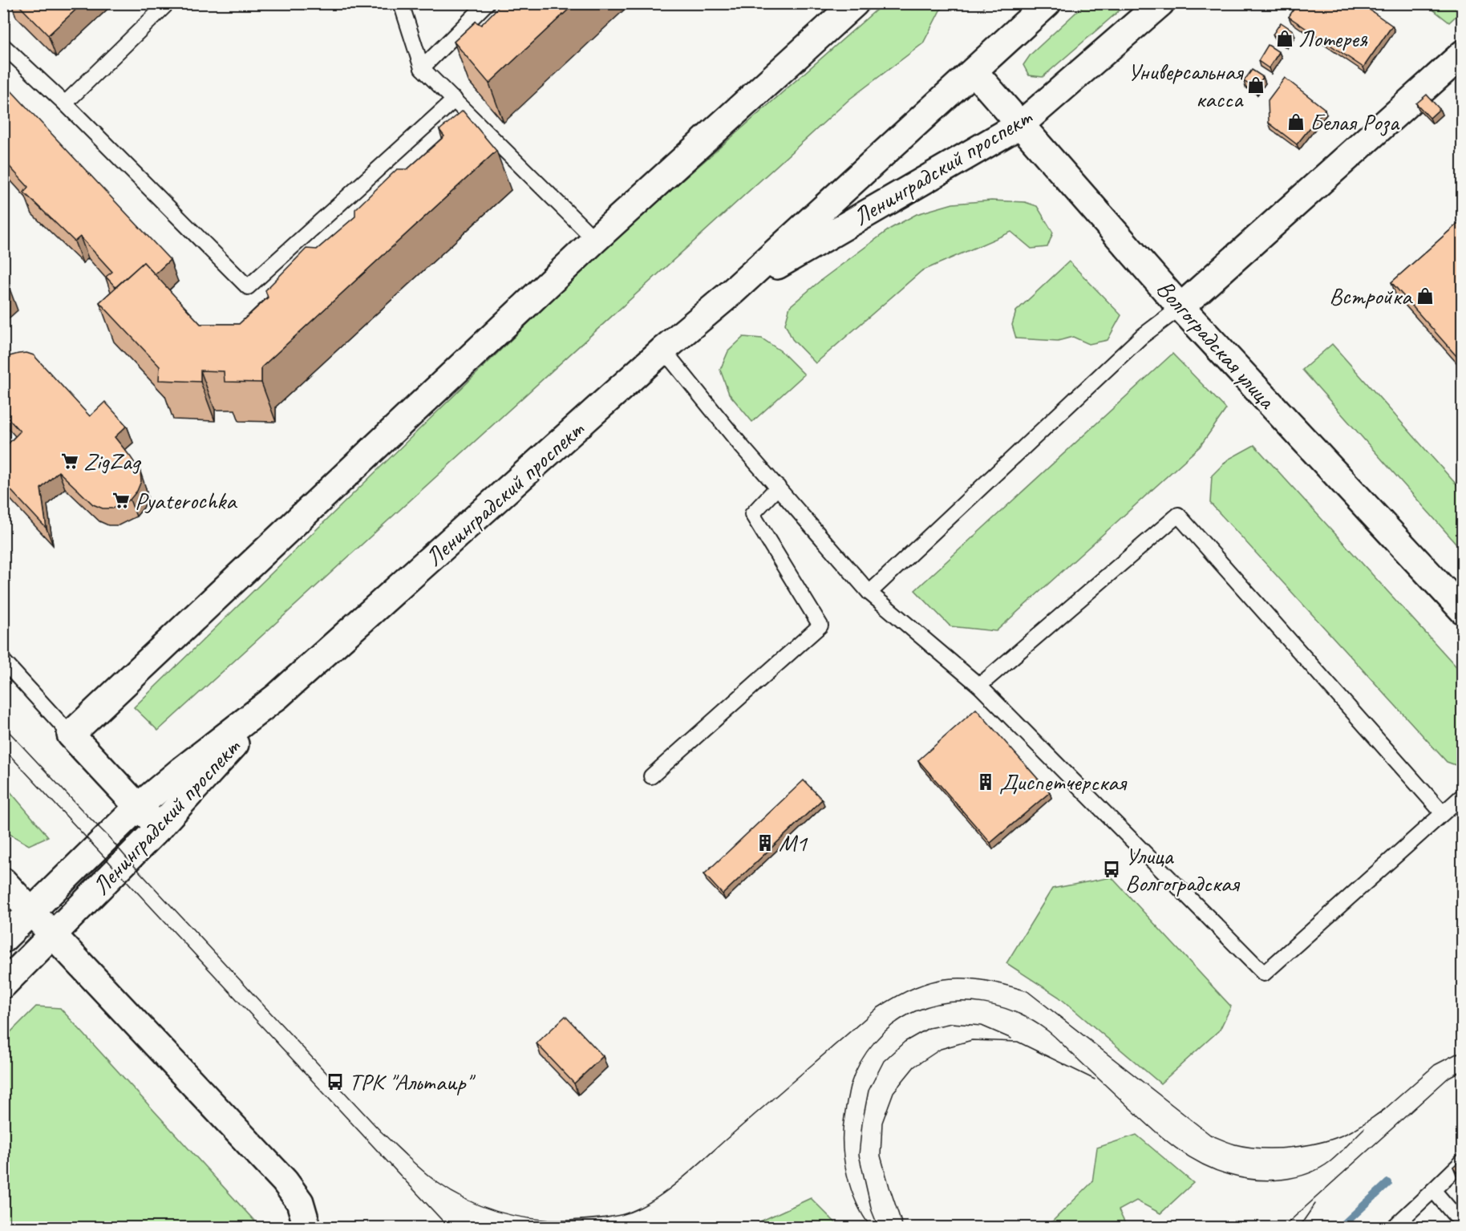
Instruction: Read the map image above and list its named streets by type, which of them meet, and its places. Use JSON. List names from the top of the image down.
{
  "streets": {
    "street": ["Ленинградский проспект", "Волгоградская улица"]
  },
  "crossings": [
    ["Ленинградский проспект", "Волгоградская улица"]
  ],
  "places": {
    "shop": [
      "Лотерея",
      "Универсальная касса",
      "Белая Роза",
      "Встройка"
    ],
    "supermarket": ["ZigZag", "Pyaterochka"],
    "building": ["Диспетчерская", "М1"],
    "bus stop": ["Улица Волгоградская", "ТРК \"Альтаир\""]
  }
}
